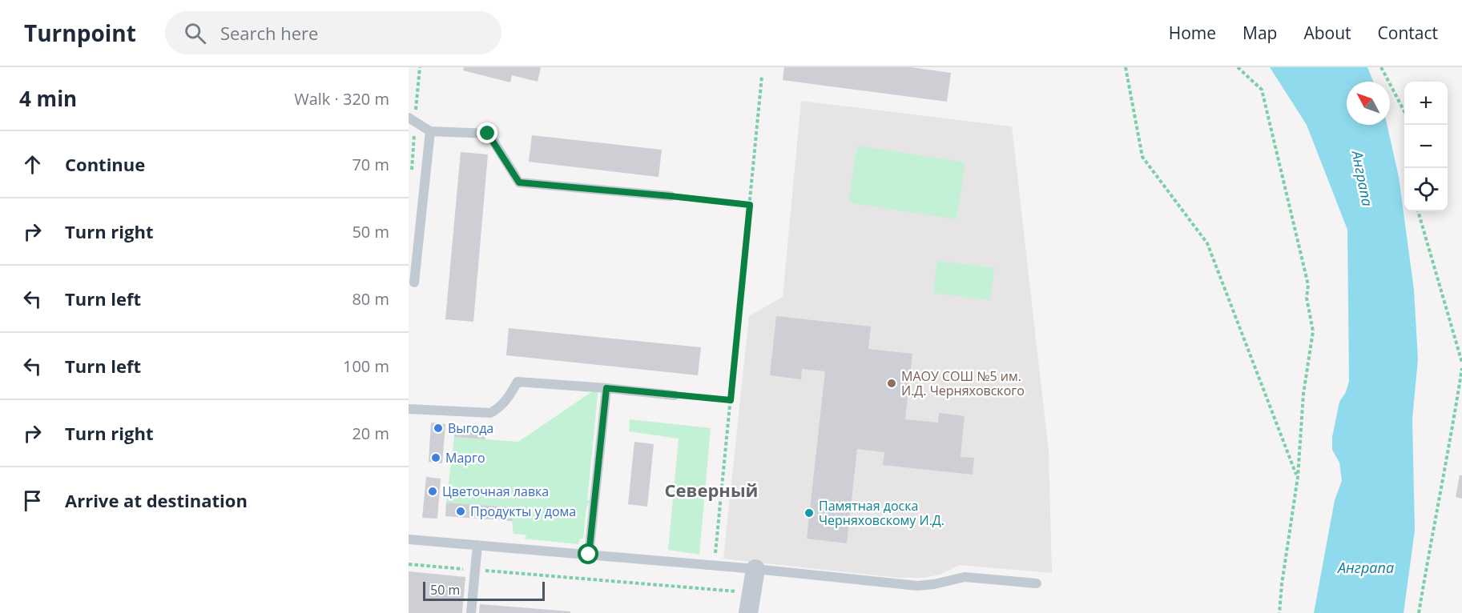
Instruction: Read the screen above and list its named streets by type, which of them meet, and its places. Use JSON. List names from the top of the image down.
{
  "districts": ["Северный"],
  "water": ["Анграпа"],
  "places": [
    "МАОУ СОШ №5 им. И.Д. Черняховского",
    "Выгода",
    "Марго",
    "Цветочная лавка",
    "Продукты у дома",
    "Памятная доска Черняховскому И.Д."
  ],
  "scale_bar": "50 m",
  "north": "top left",
  "page": {
    "header": "Turnpoint",
    "search": "Search here",
    "nav": [
      "Home",
      "Map",
      "About",
      "Contact"
    ],
    "heading": ["4 min", "Walk · 320 m"],
    "map_buttons": ["+", "−"],
    "list": [
      ["Continue", "70 m"],
      ["Turn right", "50 m"],
      ["Turn left", "80 m"],
      ["Turn left", "100 m"],
      ["Turn right", "20 m"],
      "Arrive at destination"
    ],
    "scale": "50 m"
  }
}
